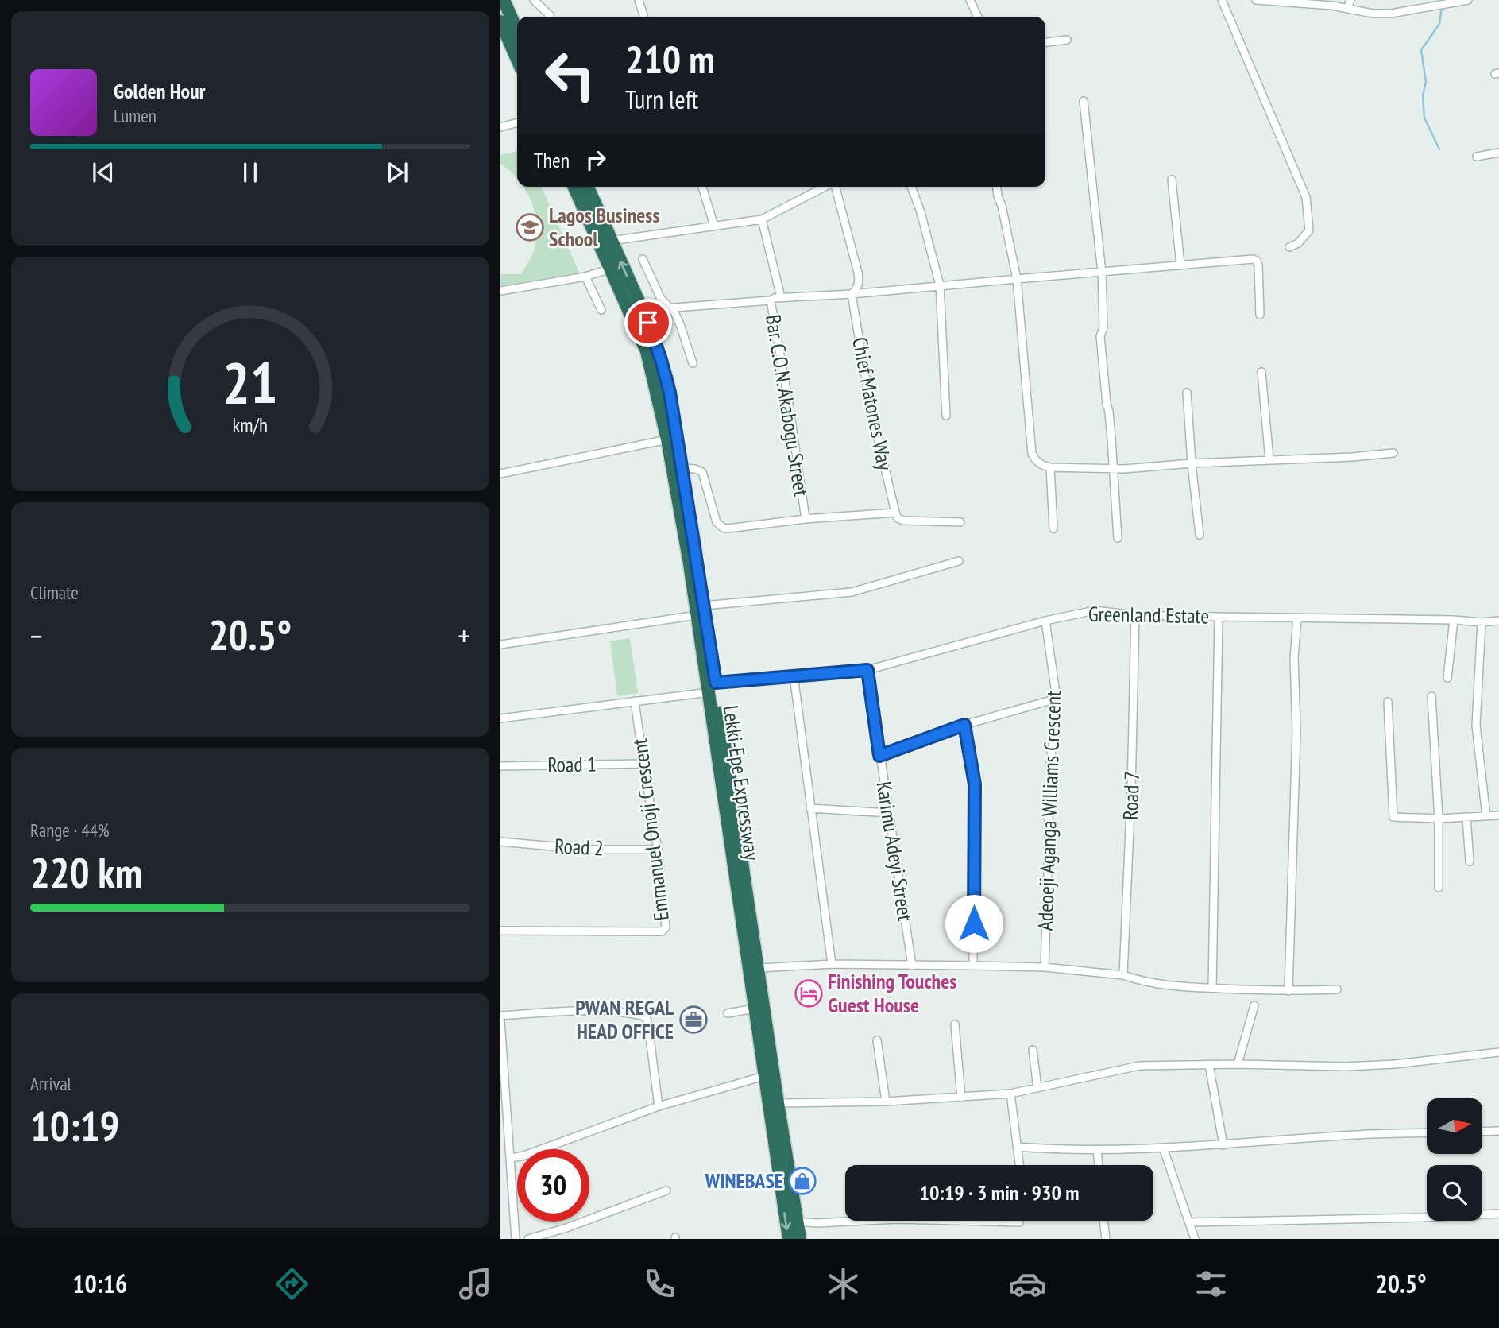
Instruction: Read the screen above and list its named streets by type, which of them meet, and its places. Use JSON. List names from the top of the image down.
{
  "streets": {
    "highway": ["Lekki-Epe Expressway"],
    "street": [
      "Chief Matones Way",
      "Bar. C.O.N. Akabogu Street",
      "Greenland Estate",
      "Road 1",
      "Road 7",
      "Adeoeji Aganga Williams Crescent",
      "Emmanuel Onoji Crescent",
      "Road 2",
      "Karimu Adeyi Street"
    ]
  },
  "crossings": [
    ["Chief Matones Way", "Bar. C.O.N. Akabogu Street"],
    ["Greenland Estate", "Lekki-Epe Expressway"],
    ["Greenland Estate", "Road 7"],
    ["Greenland Estate", "Adeoeji Aganga Williams Crescent"],
    ["Greenland Estate", "Emmanuel Onoji Crescent"],
    ["Greenland Estate", "Karimu Adeyi Street"],
    ["Road 1", "Emmanuel Onoji Crescent"],
    ["Emmanuel Onoji Crescent", "Road 2"]
  ],
  "places": {
    "school or university": ["Lagos Business School"],
    "hotel": ["Finishing Touches Guest House"],
    "office": ["PWAN REGAL HEAD OFFICE"],
    "shop": ["WINEBASE"]
  },
  "north": "right",
  "page": {
    "turn": ["210 m", "Turn left"],
    "song": ["Golden Hour", "Lumen"],
    "then": "Then",
    "tile": [
      "Climate",
      ["Range · 44%", "220 km"],
      ["Arrival", "10:19"]
    ],
    "heat": ["−", "20.5°", "+"],
    "limit": "30",
    "trip": "10:19 · 3 min · 930 m",
    "tabs": ["10:16", "20.5°"],
    "gauge": ["21", "km/h"]
  }
}
